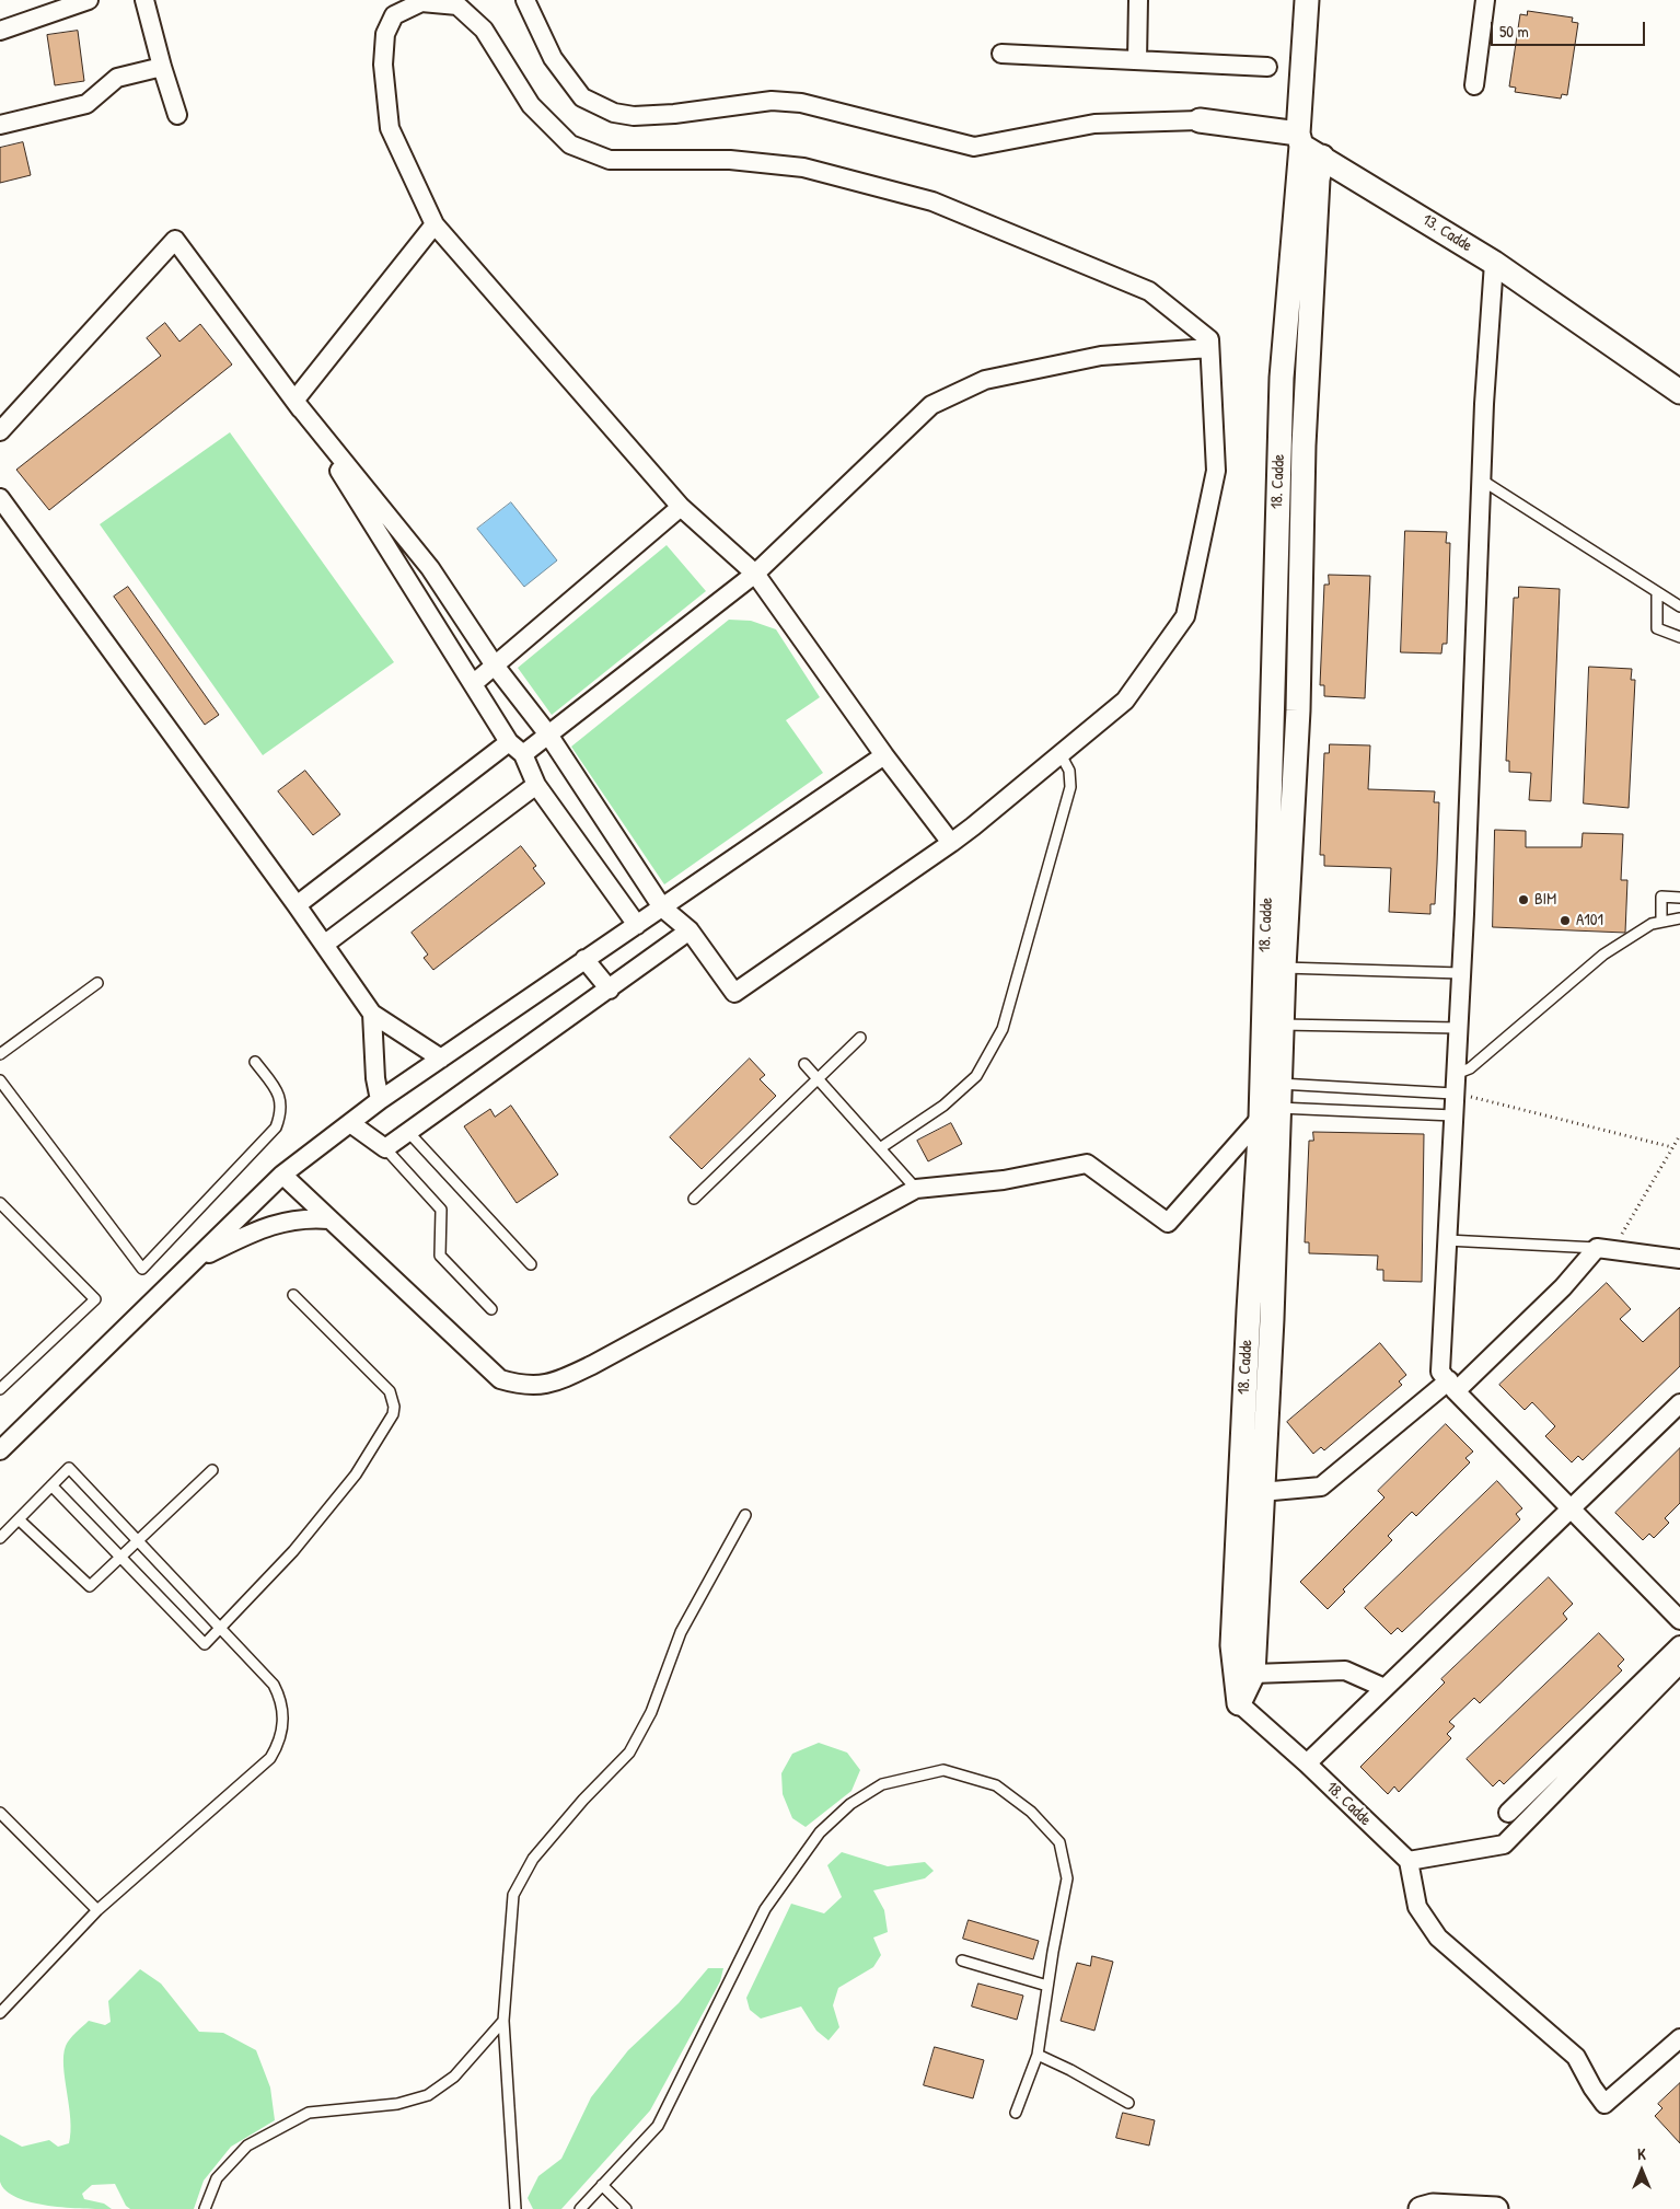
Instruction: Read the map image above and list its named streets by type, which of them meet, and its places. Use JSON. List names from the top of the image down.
{
  "streets": {
    "street": ["13. Cadde", "18. Cadde"]
  },
  "crossings": [
    ["13. Cadde", "18. Cadde"]
  ],
  "places": ["BIM", "A101"],
  "scale_bar": "50 m",
  "north": "top"
}
